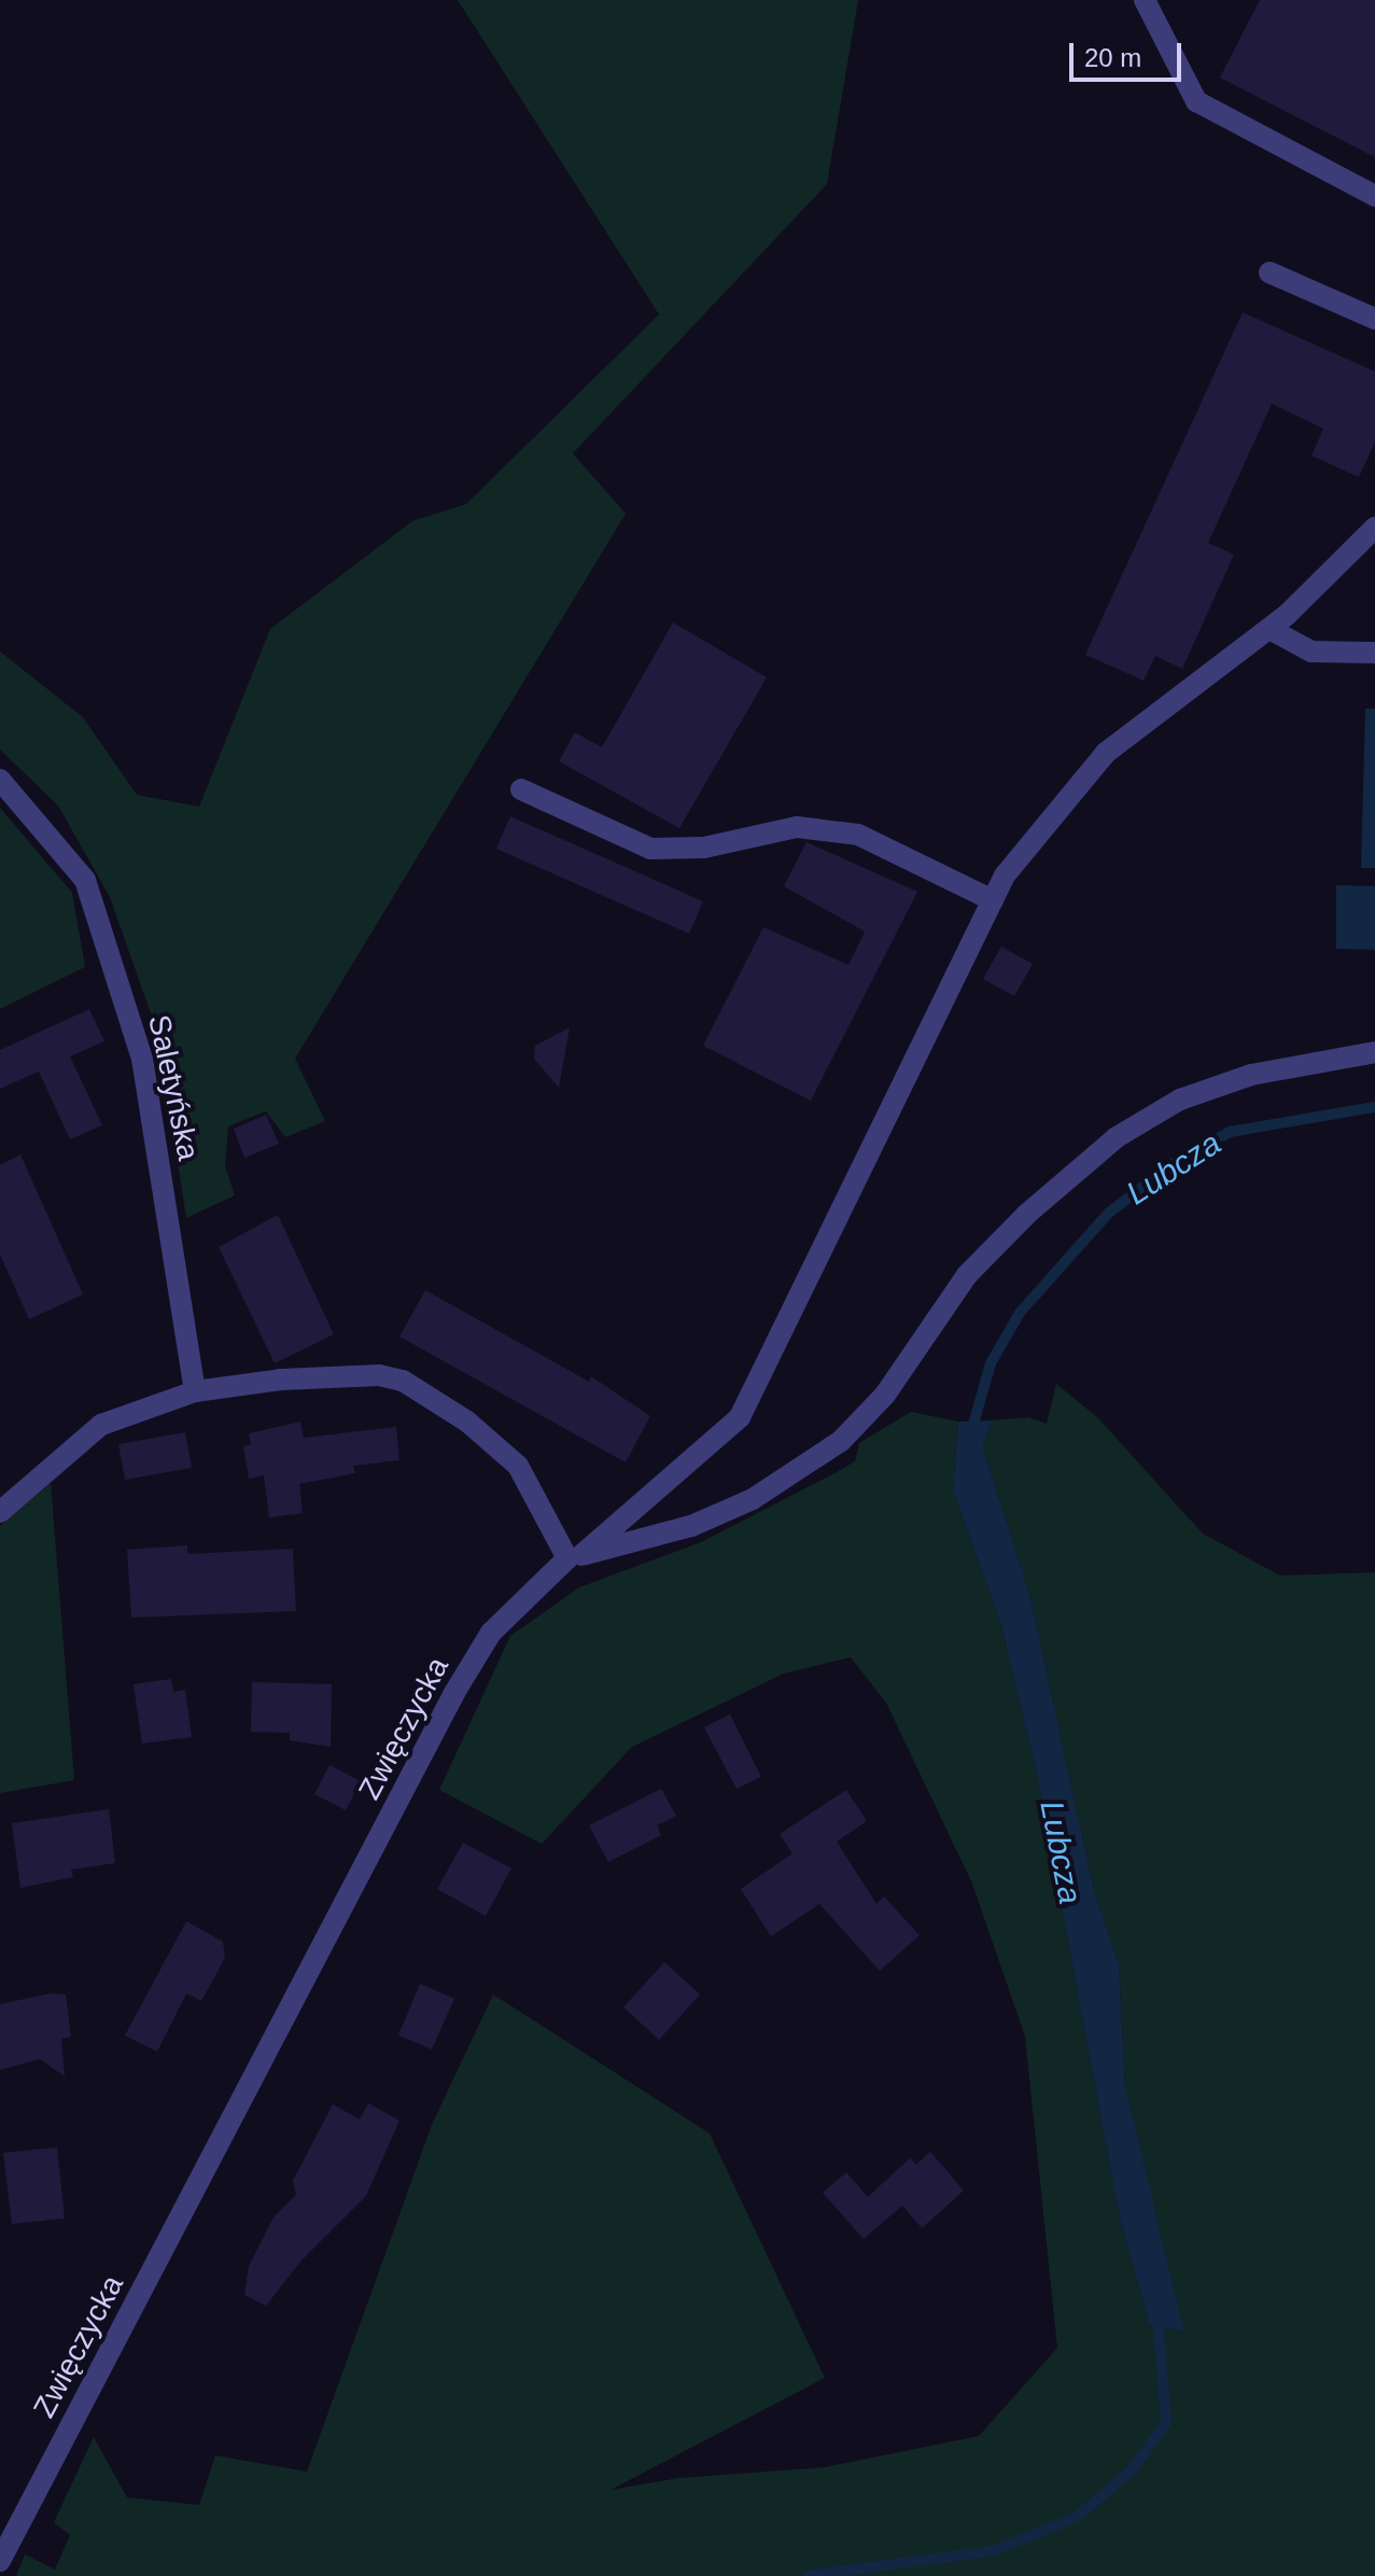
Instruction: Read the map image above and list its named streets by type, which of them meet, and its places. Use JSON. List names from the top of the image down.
{
  "streets": {
    "street": ["Saletyńska", "Zwięczycka"]
  },
  "water": ["Lubcza"],
  "scale_bar": "20 m"
}
